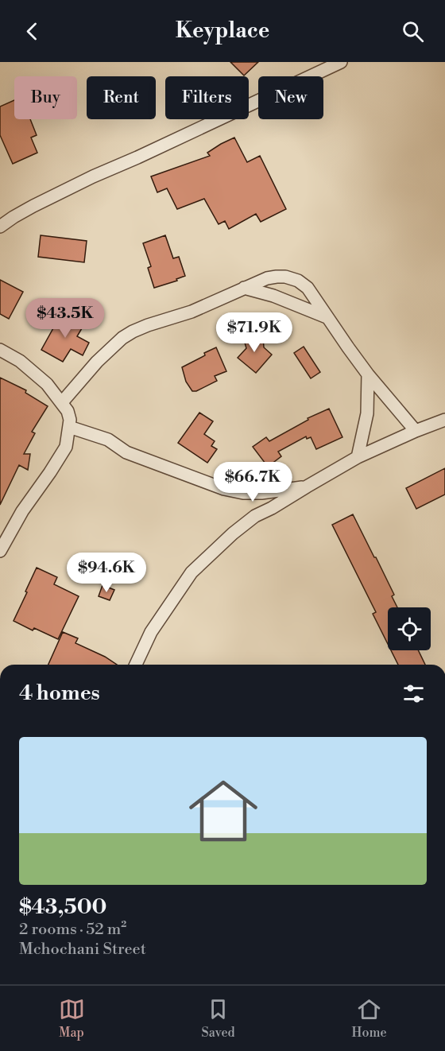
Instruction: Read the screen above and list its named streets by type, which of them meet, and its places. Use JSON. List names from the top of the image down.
{
  "page": {
    "header": "Keyplace",
    "chip": [
      "Buy",
      "Rent",
      "Filters",
      "New"
    ],
    "price": [
      "$43.5K",
      "$71.9K",
      "$66.7K",
      "$94.6K"
    ],
    "heading": "4 homes",
    "list": [
      {
        "name": "$43,500",
        "note": "2 rooms · 52 m² · Mchochani Street"
      }
    ],
    "tabs": ["Map", "Saved", "Home"]
  }
}
